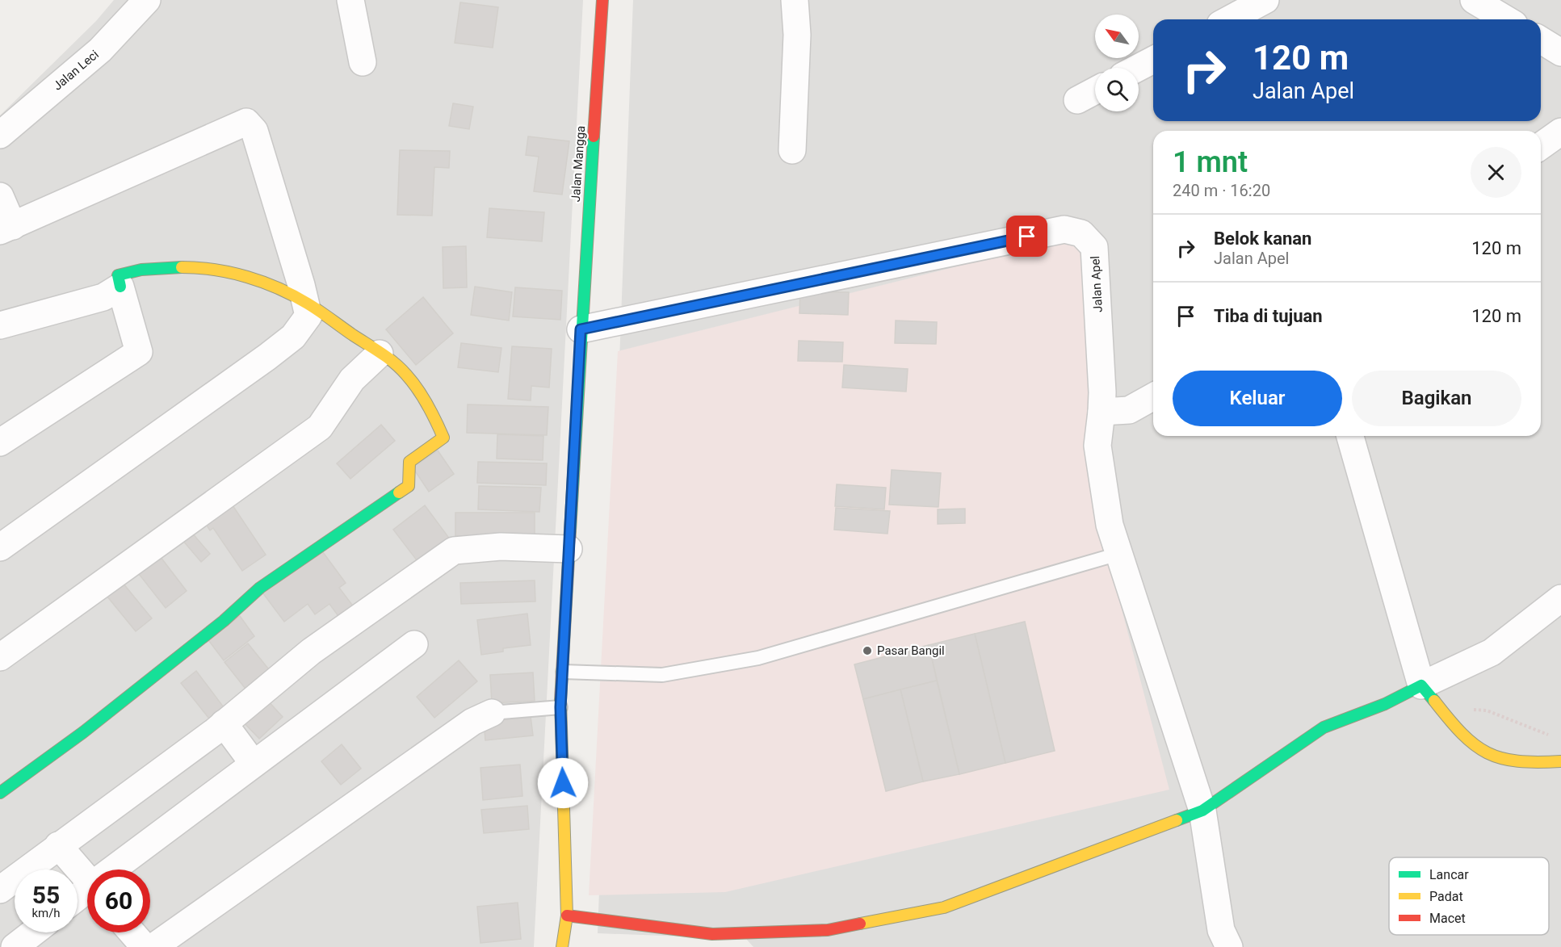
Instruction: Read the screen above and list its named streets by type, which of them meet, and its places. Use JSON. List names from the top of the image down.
{
  "streets": {
    "street": ["Jalan Leci", "Jalan Mangga", "Jalan Apel"]
  },
  "crossings": [
    ["Jalan Mangga", "Jalan Apel"]
  ],
  "places": ["Pasar Bangil"],
  "legend": ["Lancar", "Padat", "Macet"],
  "north": "top left",
  "page": {
    "turn": ["120 m", "Jalan Apel"],
    "heading": ["1 mnt", "240 m · 16:20"],
    "list": [
      {
        "name": "Belok kanan",
        "note": "Jalan Apel",
        "value": "120 m"
      },
      {
        "name": "Tiba di tujuan",
        "value": "120 m"
      }
    ],
    "buttons": ["Keluar", "Bagikan"],
    "speed": "55 km/h",
    "limit": "60"
  }
}
